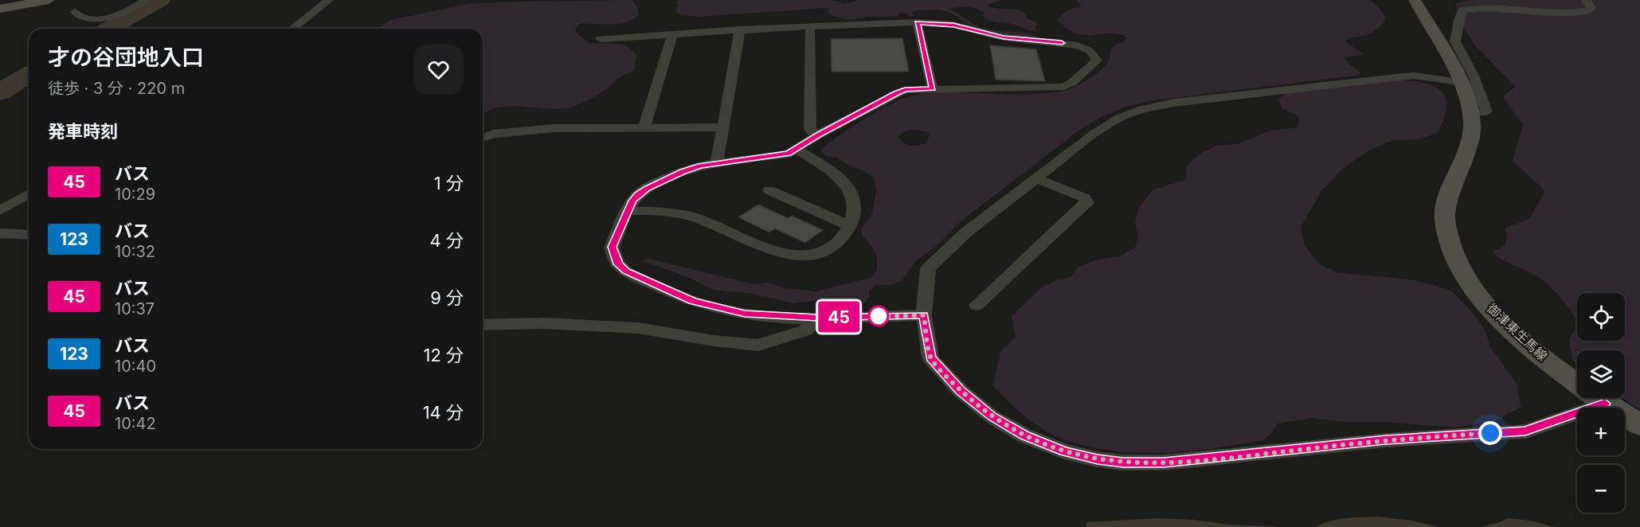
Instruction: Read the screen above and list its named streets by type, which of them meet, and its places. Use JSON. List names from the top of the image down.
{
  "streets": {
    "main road": ["御津東生馬線"]
  },
  "lines": ["bus line 45"],
  "page": {
    "on_map": "45",
    "heading": [
      ["才の谷団地入口", "徒歩 · 3 分 · 220 m"],
      "発車時刻"
    ],
    "list": [
      {
        "mark": "45",
        "name": "バス",
        "note": "10:29",
        "value": "1 分"
      },
      {
        "mark": "123",
        "name": "バス",
        "note": "10:32",
        "value": "4 分"
      },
      {
        "mark": "45",
        "name": "バス",
        "note": "10:37",
        "value": "9 分"
      },
      {
        "mark": "123",
        "name": "バス",
        "note": "10:40",
        "value": "12 分"
      },
      {
        "mark": "45",
        "name": "バス",
        "note": "10:42",
        "value": "14 分"
      }
    ],
    "map_buttons": ["+", "−"]
  }
}
